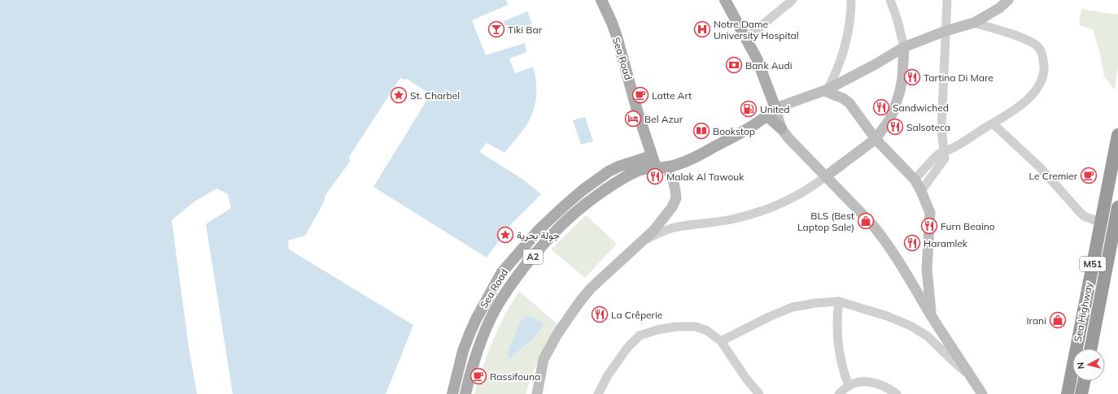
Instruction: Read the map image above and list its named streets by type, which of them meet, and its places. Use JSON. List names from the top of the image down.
{
  "streets": {
    "highway": ["M51", "Sea Highway"],
    "main road": ["Sea Road", "A2"]
  },
  "places": {
    "bar": ["Tiki Bar"],
    "hospital": ["Notre Dame University Hospital"],
    "bank": ["Bank Audi"],
    "restaurant": [
      "Tartina Di Mare",
      "Sandwiched",
      "Salsoteca",
      "Malak Al Tawouk",
      "Furn Beaino",
      "Haramlek",
      "La Crêperie"
    ],
    "place": ["St. Charbel", "جولة بحرية"],
    "cafe": ["Latte Art", "Le Cremier", "Rassifouna"],
    "fuel station": ["United"],
    "hotel": ["Bel Azur"],
    "library": ["Bookstop"],
    "shop": ["BLS (Best Laptop Sale)", "Irani"]
  },
  "north": "left"
}
